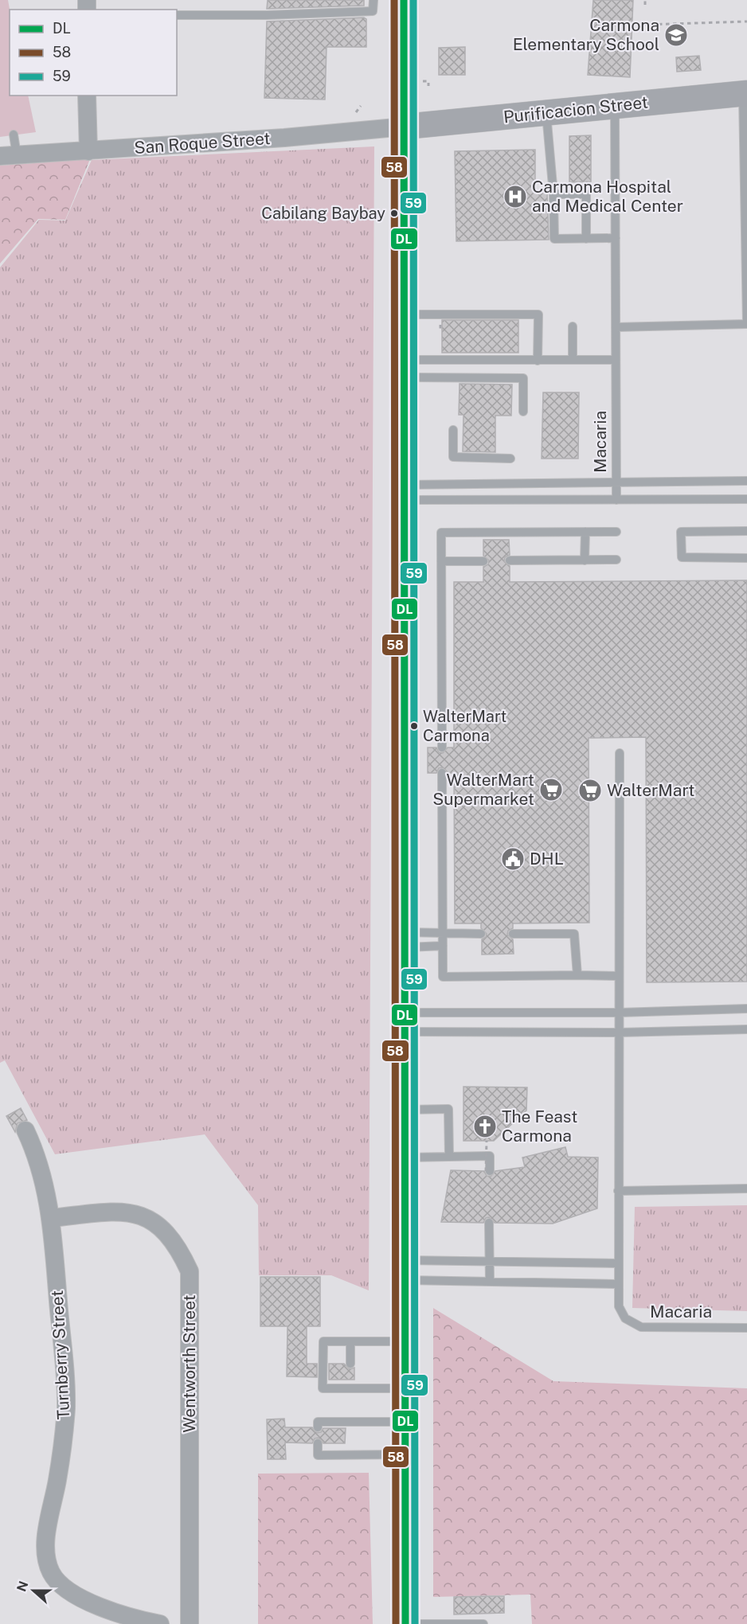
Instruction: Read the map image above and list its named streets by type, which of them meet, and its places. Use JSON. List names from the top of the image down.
{
  "streets": {
    "street": [
      "Purificacion Street",
      "San Roque Street",
      "Turnberry Street",
      "Wentworth Street"
    ],
    "lane": ["Macaria"]
  },
  "crossings": [
    ["Purificacion Street", "San Roque Street"],
    ["Purificacion Street", "Macaria"],
    ["Turnberry Street", "Wentworth Street"]
  ],
  "places": {
    "school or university": ["Carmona Elementary School"],
    "hospital": ["Carmona Hospital and Medical Center"],
    "other": ["Cabilang Baybay", "WalterMart Carmona"],
    "supermarket": ["WalterMart Supermarket", "WalterMart"],
    "public building": ["DHL"],
    "church": ["The Feast Carmona"]
  },
  "lines": ["transit line DL", "transit line 58", "transit line 59"],
  "legend": ["DL", "58", "59"],
  "north": "left"
}
